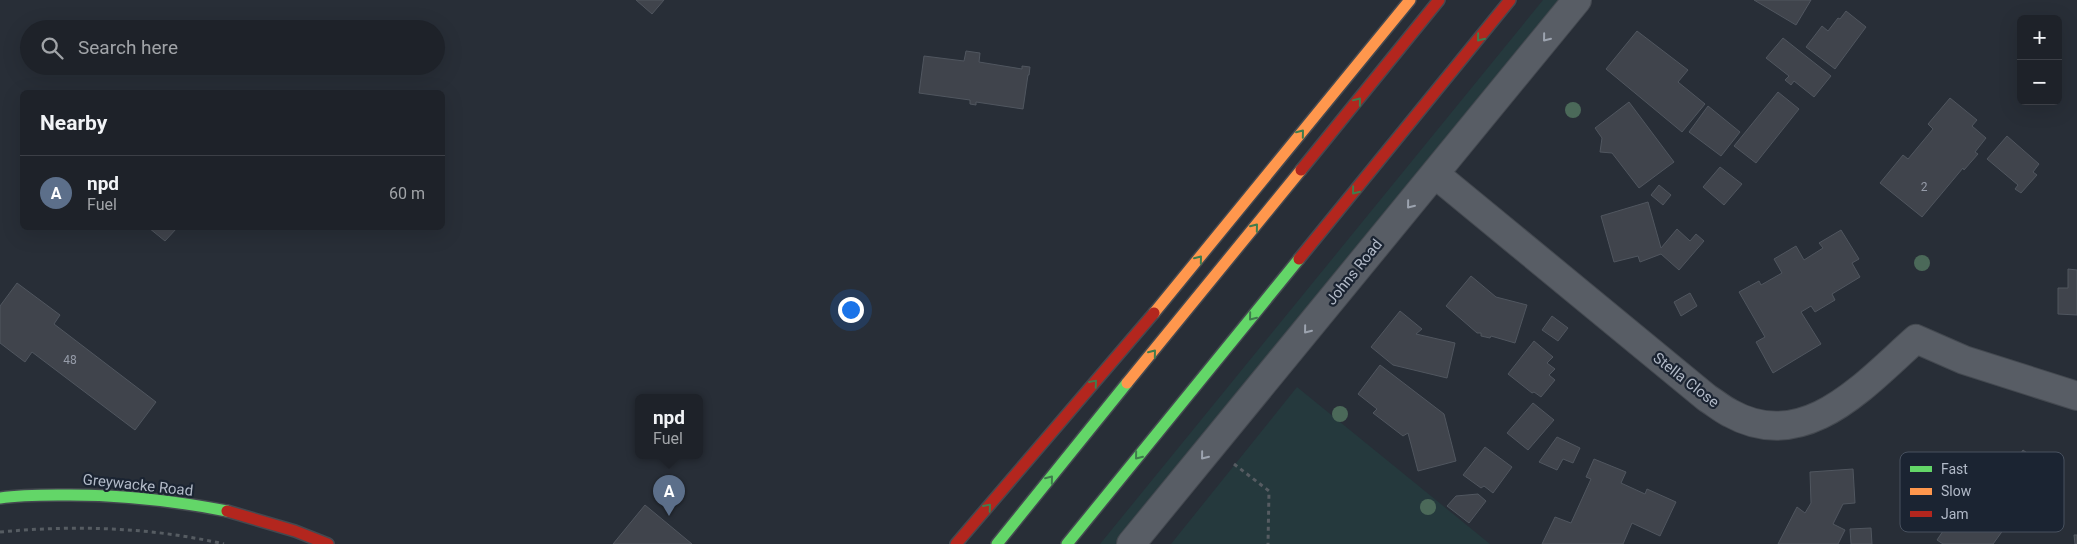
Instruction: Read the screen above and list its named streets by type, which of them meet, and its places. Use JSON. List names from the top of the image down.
{
  "streets": {
    "main road": ["Greywacke Road"],
    "street": ["Johns Road", "Stella Close"]
  },
  "crossings": [
    ["Johns Road", "Stella Close"]
  ],
  "one_way": ["Johns Road"],
  "house_numbers": ["2", "48"],
  "legend": ["Fast", "Slow", "Jam"],
  "page": {
    "map_buttons": ["+", "−"],
    "search": "Search here",
    "heading": "Nearby",
    "list": [
      {
        "mark": "A",
        "name": "npd",
        "note": "Fuel",
        "value": "60 m"
      }
    ],
    "popup": ["npd", "Fuel"],
    "pins": "A"
  }
}
